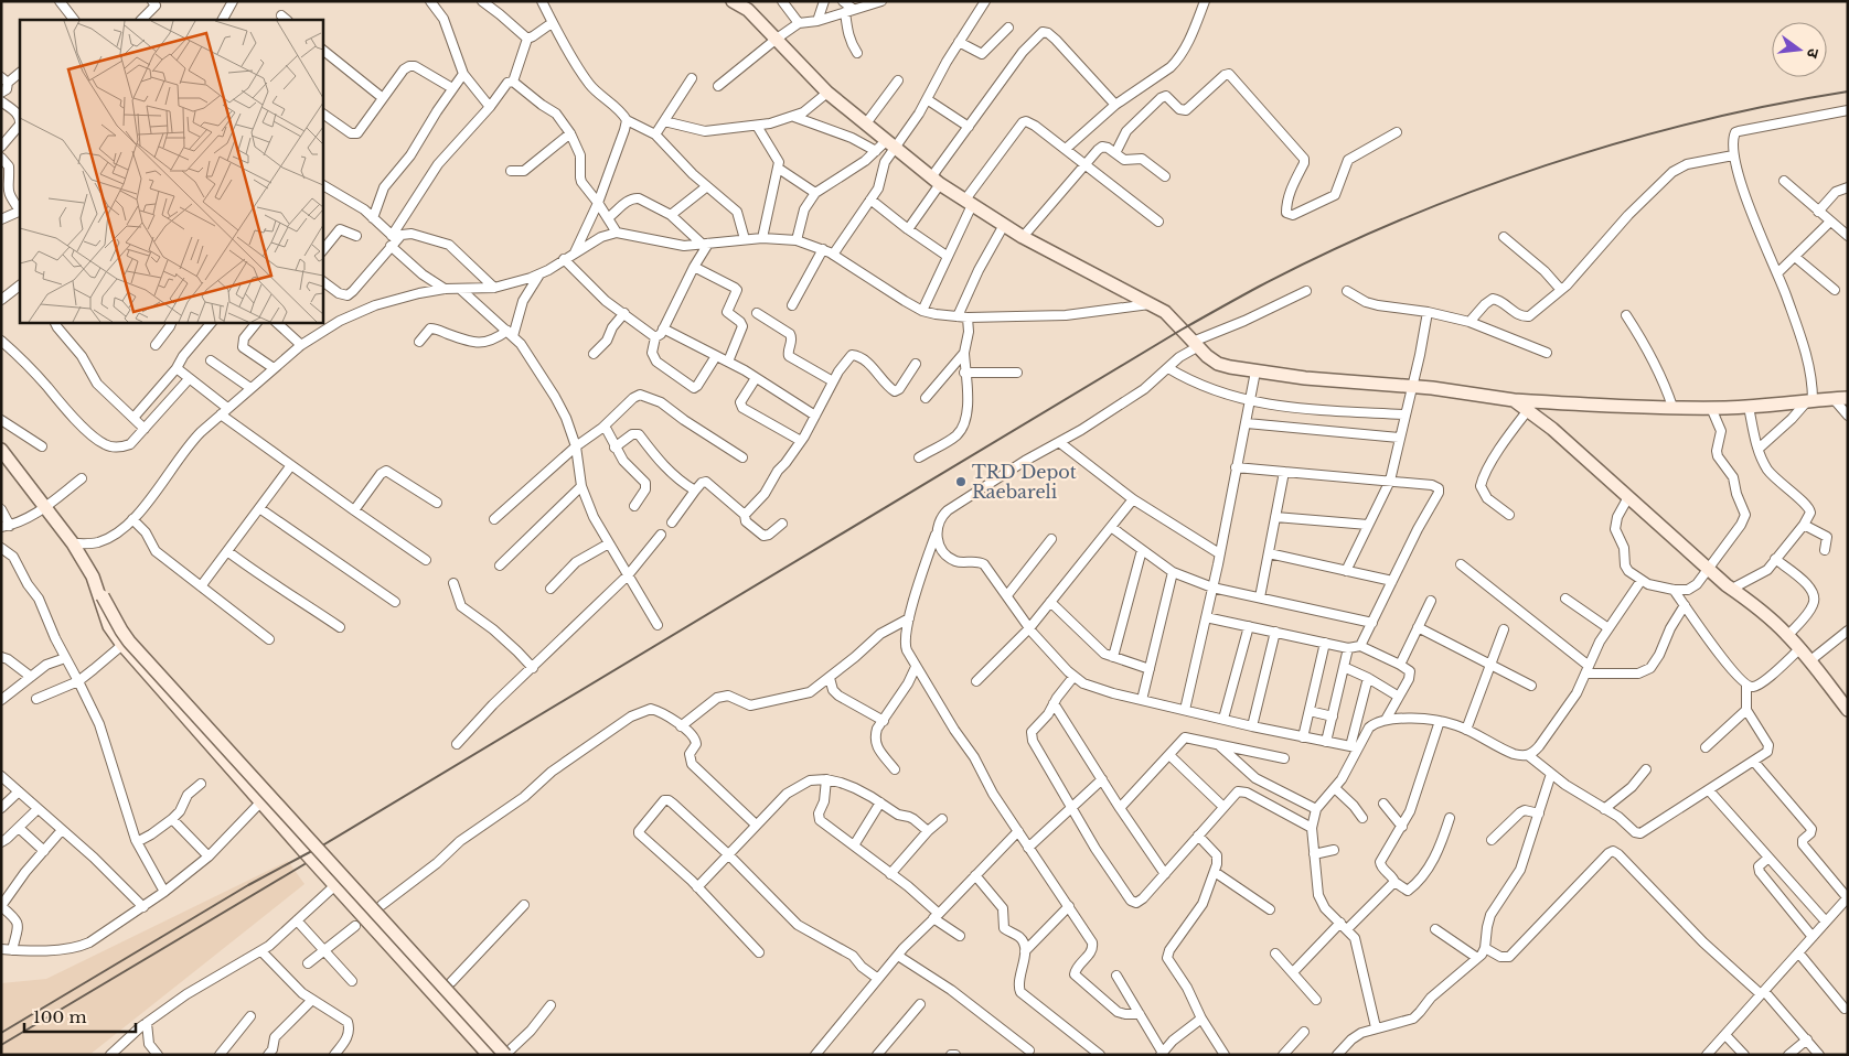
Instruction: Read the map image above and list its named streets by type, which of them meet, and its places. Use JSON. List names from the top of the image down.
{
  "places": ["TRD Depot Raebareli"],
  "scale_bar": "100 m",
  "north": "right"
}
